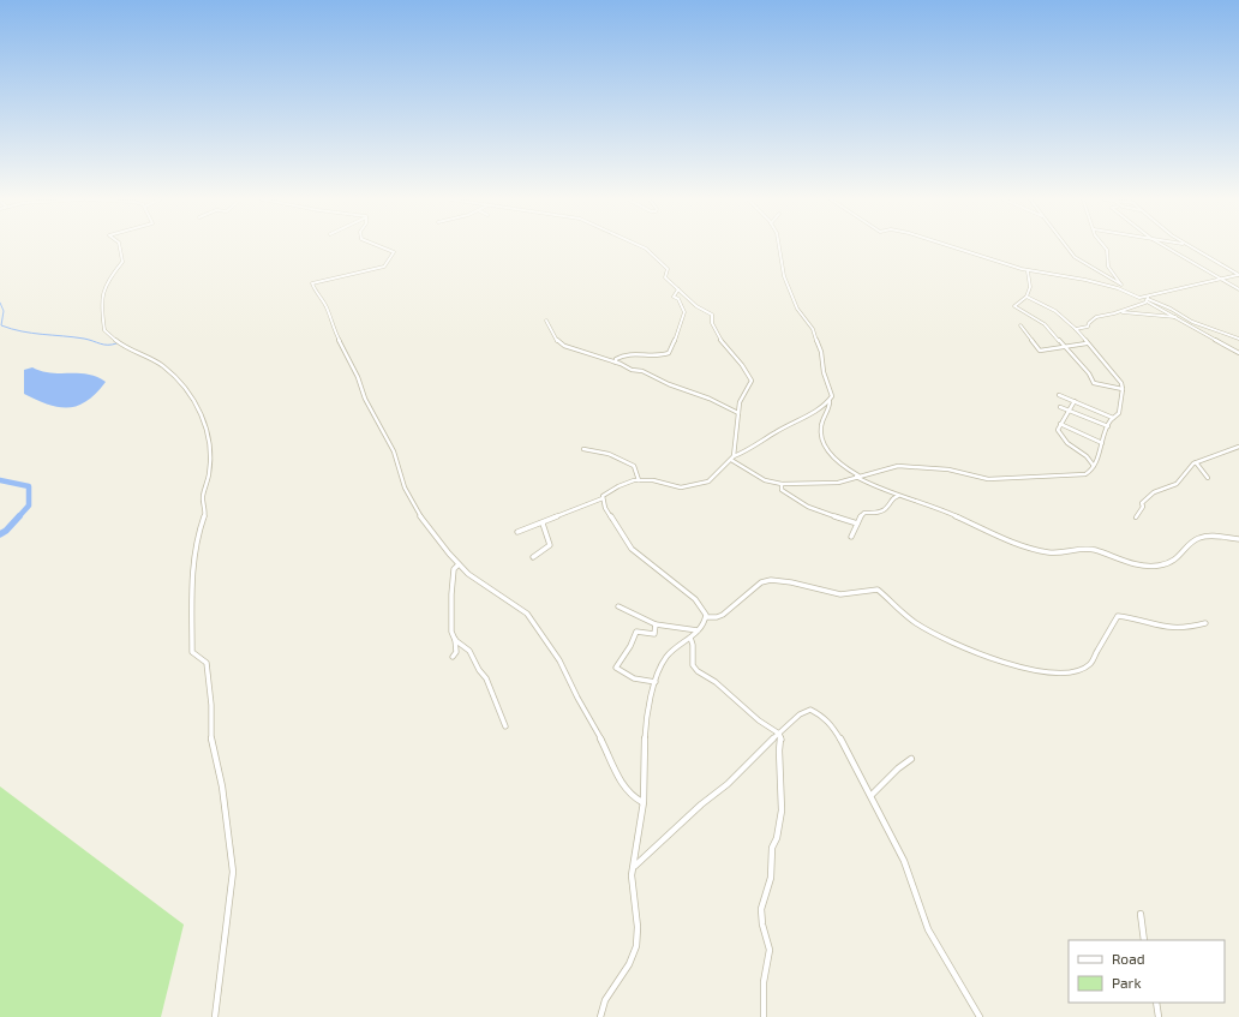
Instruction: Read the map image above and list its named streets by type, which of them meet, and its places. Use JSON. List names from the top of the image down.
{
  "legend": ["Road", "Park"]
}
